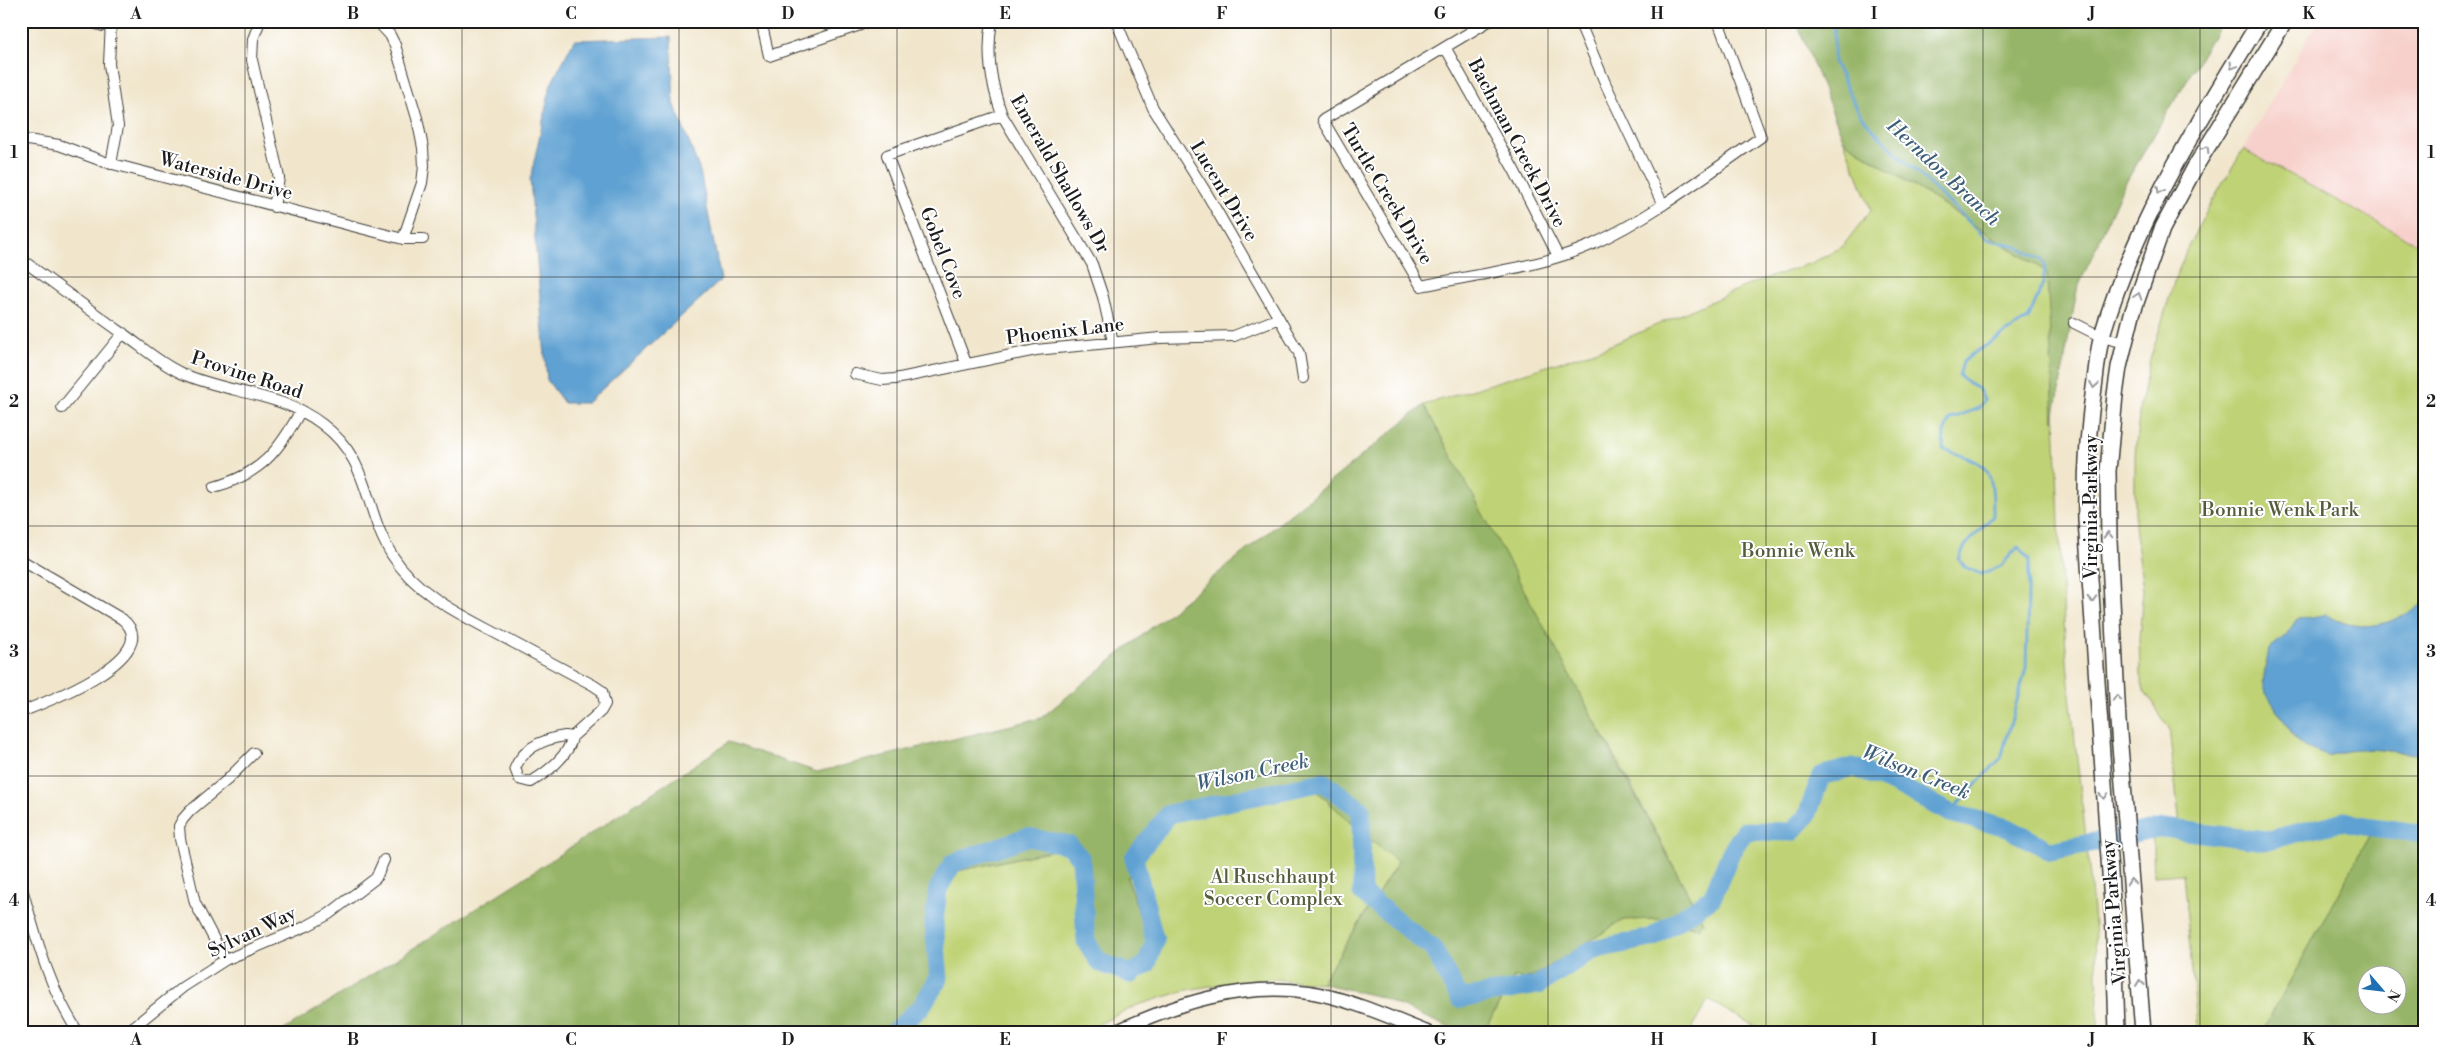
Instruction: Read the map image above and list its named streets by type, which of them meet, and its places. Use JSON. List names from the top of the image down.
{
  "streets": {
    "main road": ["Virginia Parkway"],
    "street": [
      "Bachman Creek Drive",
      "Emerald Shallows Dr",
      "Waterside Drive",
      "Lucent Drive",
      "Turtle Creek Drive",
      "Gobel Cove",
      "Phoenix Lane",
      "Provine Road",
      "Sylvan Way"
    ]
  },
  "crossings": [
    ["Bachman Creek Drive", "Turtle Creek Drive"],
    ["Emerald Shallows Dr", "Gobel Cove"],
    ["Emerald Shallows Dr", "Phoenix Lane"],
    ["Lucent Drive", "Phoenix Lane"],
    ["Gobel Cove", "Phoenix Lane"]
  ],
  "water": ["Herndon Branch", "Wilson Creek"],
  "parks": ["Bonnie Wenk Park", "Bonnie Wenk", "Al Ruschhaupt Soccer Complex"],
  "north": "bottom right",
  "grid": {
    "columns": [
      "A",
      "B",
      "C",
      "D",
      "E",
      "F",
      "G",
      "H",
      "I",
      "J",
      "K"
    ],
    "rows": [
      "1",
      "2",
      "3",
      "4"
    ]
  }
}
